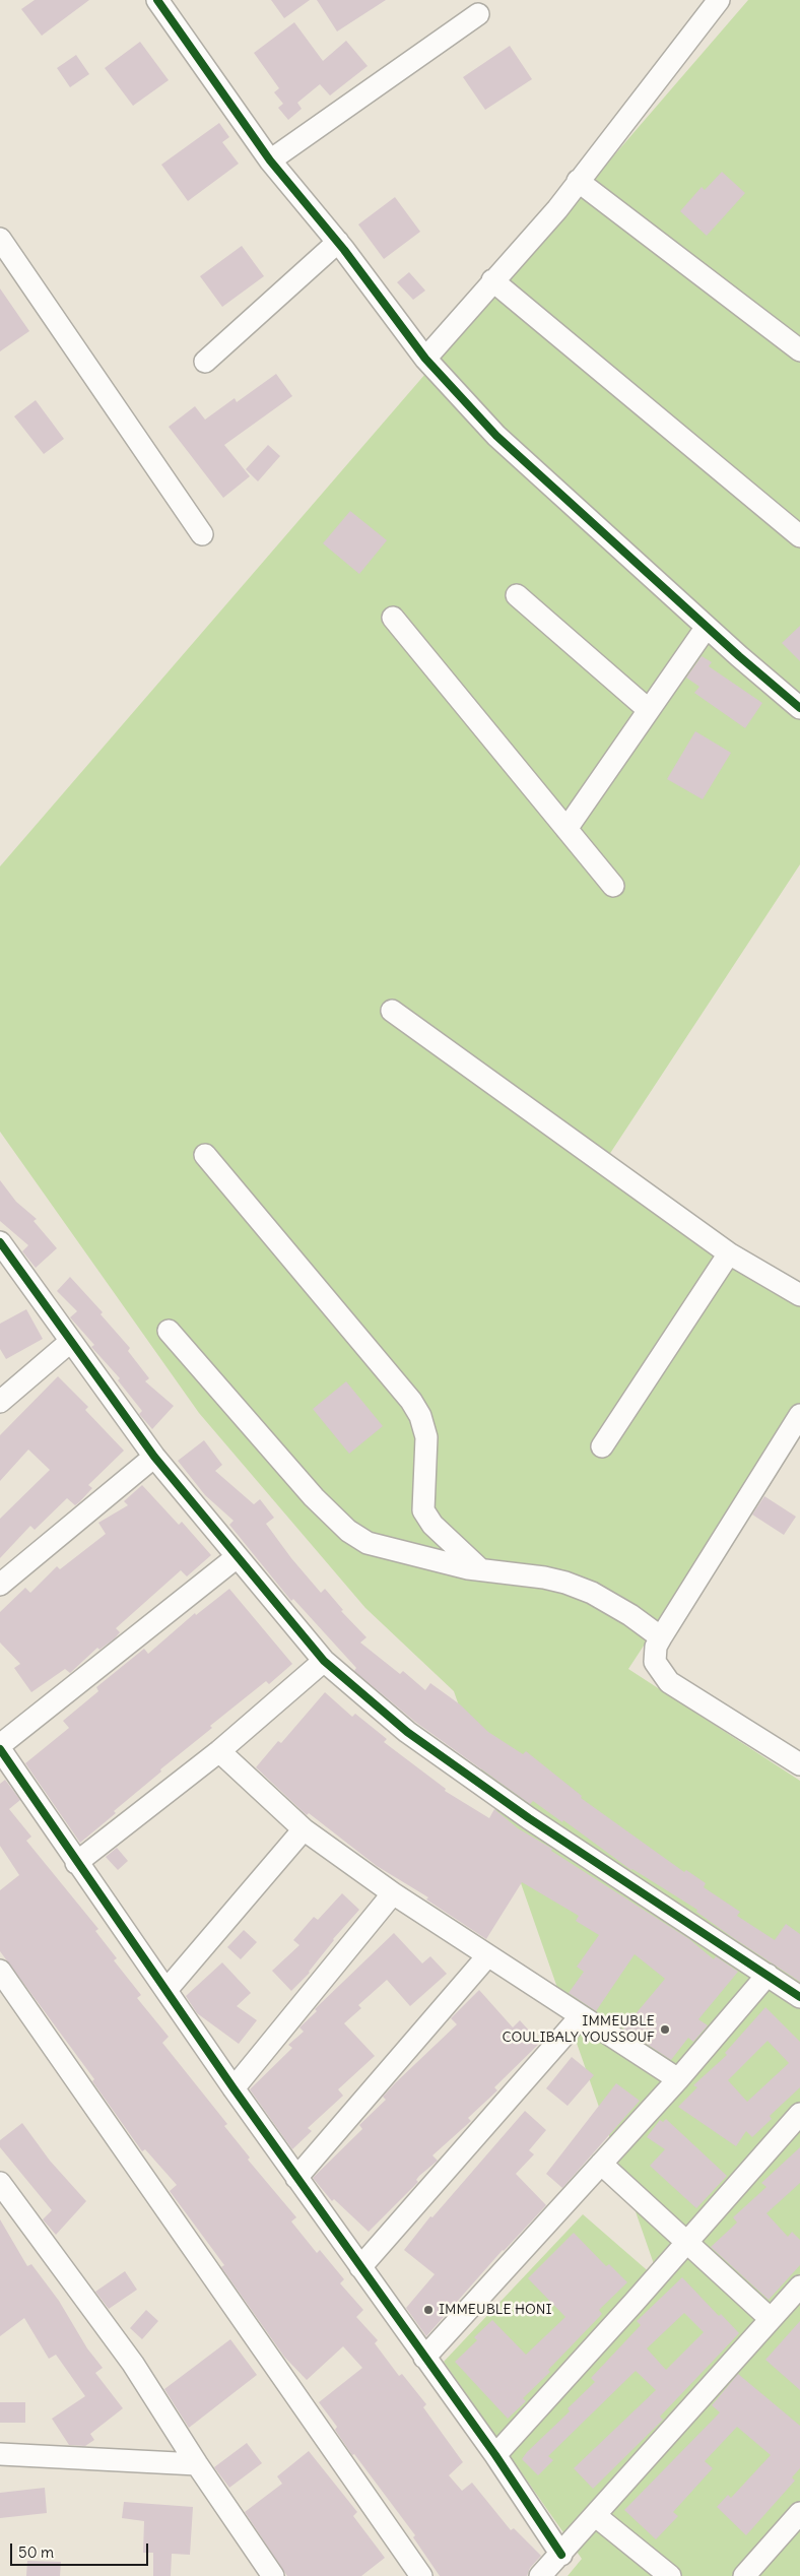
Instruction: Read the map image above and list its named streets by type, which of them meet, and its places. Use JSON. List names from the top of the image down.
{
  "places": ["IMMEUBLE COULIBALY YOUSSOUF", "IMMEUBLE HONI"],
  "scale_bar": "50 m"
}
